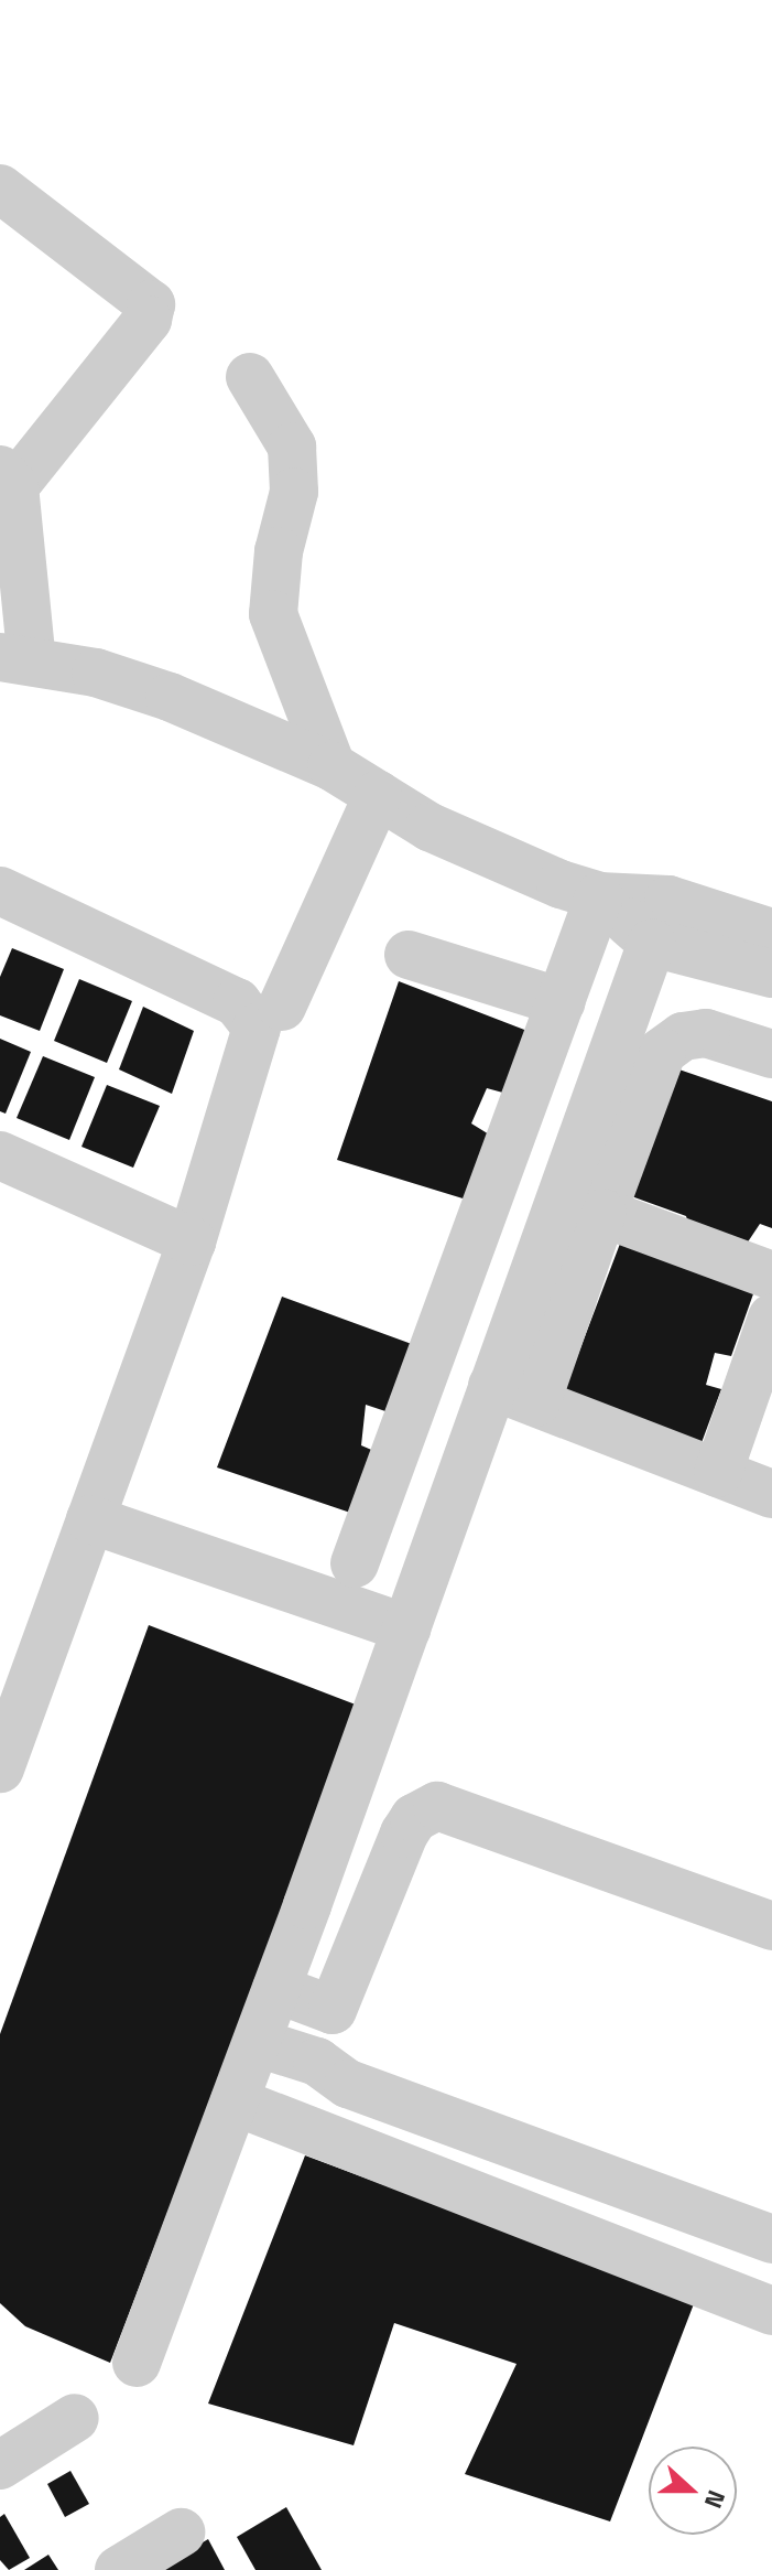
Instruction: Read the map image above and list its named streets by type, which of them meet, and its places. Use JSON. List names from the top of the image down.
{
  "north": "right"
}
